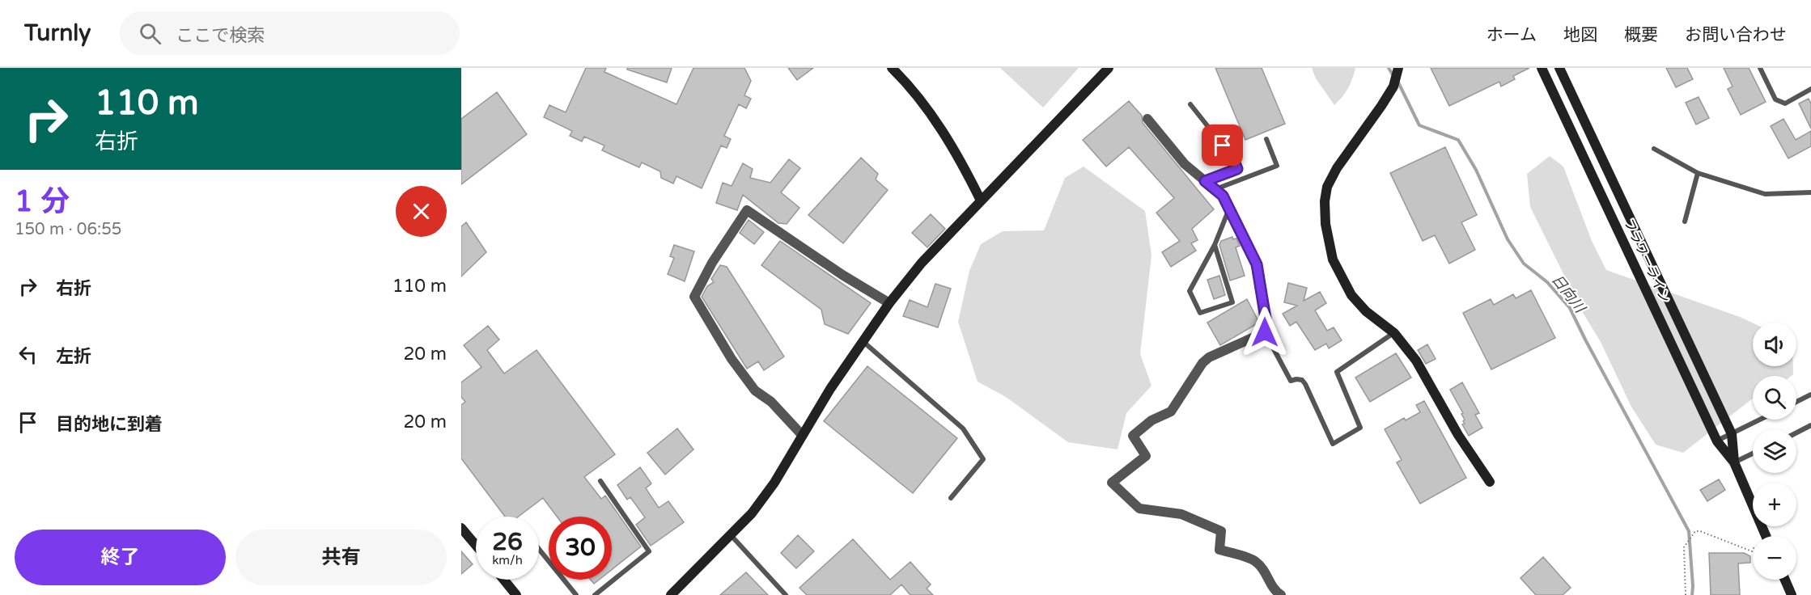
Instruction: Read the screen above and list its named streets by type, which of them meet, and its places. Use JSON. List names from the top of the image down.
{
  "streets": {
    "street": ["フラワーライン"]
  },
  "water": ["日向川"],
  "page": {
    "header": "Turnly",
    "search": "ここで検索",
    "nav": [
      "ホーム",
      "地図",
      "概要",
      "お問い合わせ"
    ],
    "turn": ["110 m", "右折"],
    "heading": ["1 分", "150 m · 06:55"],
    "list": [
      {
        "name": "右折",
        "value": "110 m"
      },
      {
        "name": "左折",
        "value": "20 m"
      },
      {
        "name": "目的地に到着",
        "value": "20 m"
      }
    ],
    "map_buttons": ["+", "−"],
    "speed": "26 km/h",
    "limit": "30",
    "buttons": ["終了", "共有"]
  }
}
